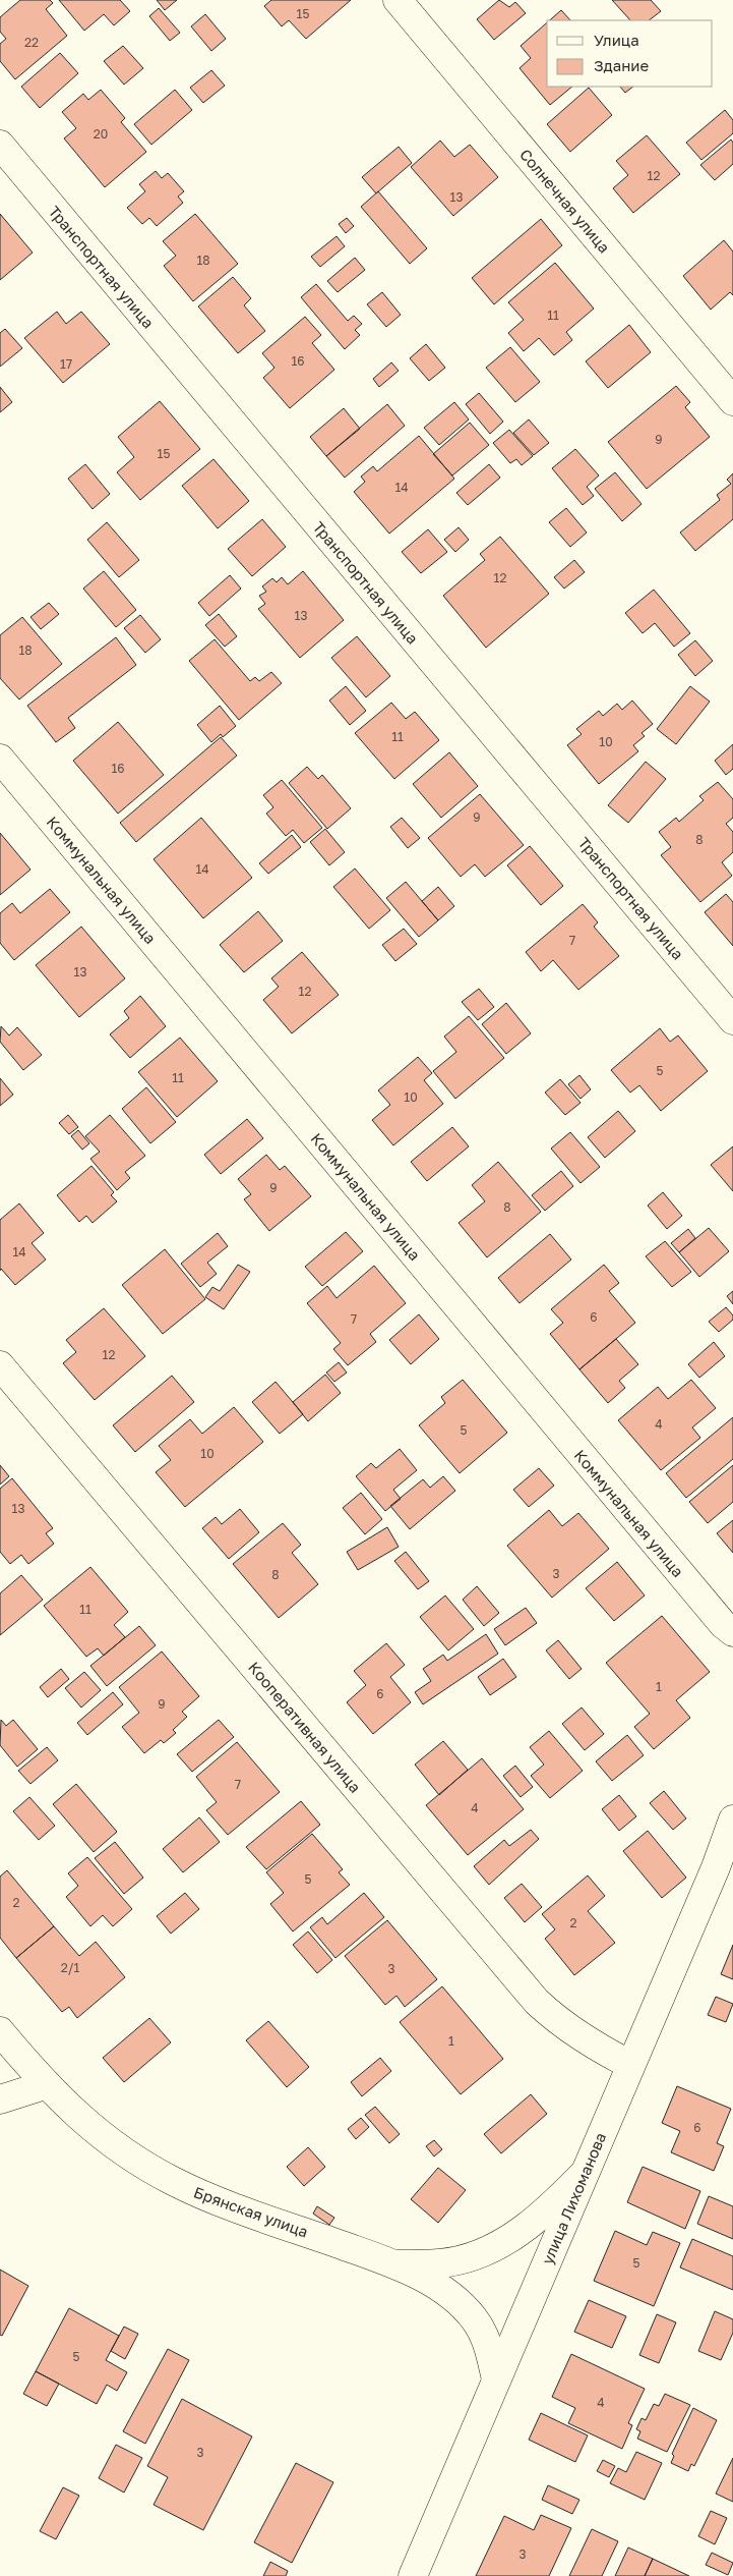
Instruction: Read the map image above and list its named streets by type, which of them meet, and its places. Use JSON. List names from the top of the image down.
{
  "streets": {
    "street": [
      "Солнечная улица",
      "Транспортная улица",
      "Коммунальная улица",
      "Кооперативная улица",
      "улица Лихоманова",
      "Брянская улица"
    ]
  },
  "crossings": [
    ["Кооперативная улица", "улица Лихоманова"],
    ["улица Лихоманова", "Брянская улица"]
  ],
  "house_numbers": [
    "15",
    "22",
    "20",
    "12",
    "13",
    "18",
    "11",
    "16",
    "17",
    "9",
    "15",
    "14",
    "12",
    "13",
    "18",
    "11",
    "10",
    "16",
    "9",
    "8",
    "14",
    "7",
    "13",
    "12",
    "5",
    "11",
    "10",
    "9",
    "8",
    "14",
    "6",
    "7",
    "12",
    "4",
    "5",
    "10",
    "13",
    "3",
    "8",
    "11",
    "1",
    "6",
    "9",
    "7",
    "4",
    "5",
    "2",
    "2",
    "2/1",
    "3",
    "1",
    "6",
    "5",
    "5",
    "4",
    "3",
    "3"
  ],
  "legend": ["Улица", "Здание"]
}
